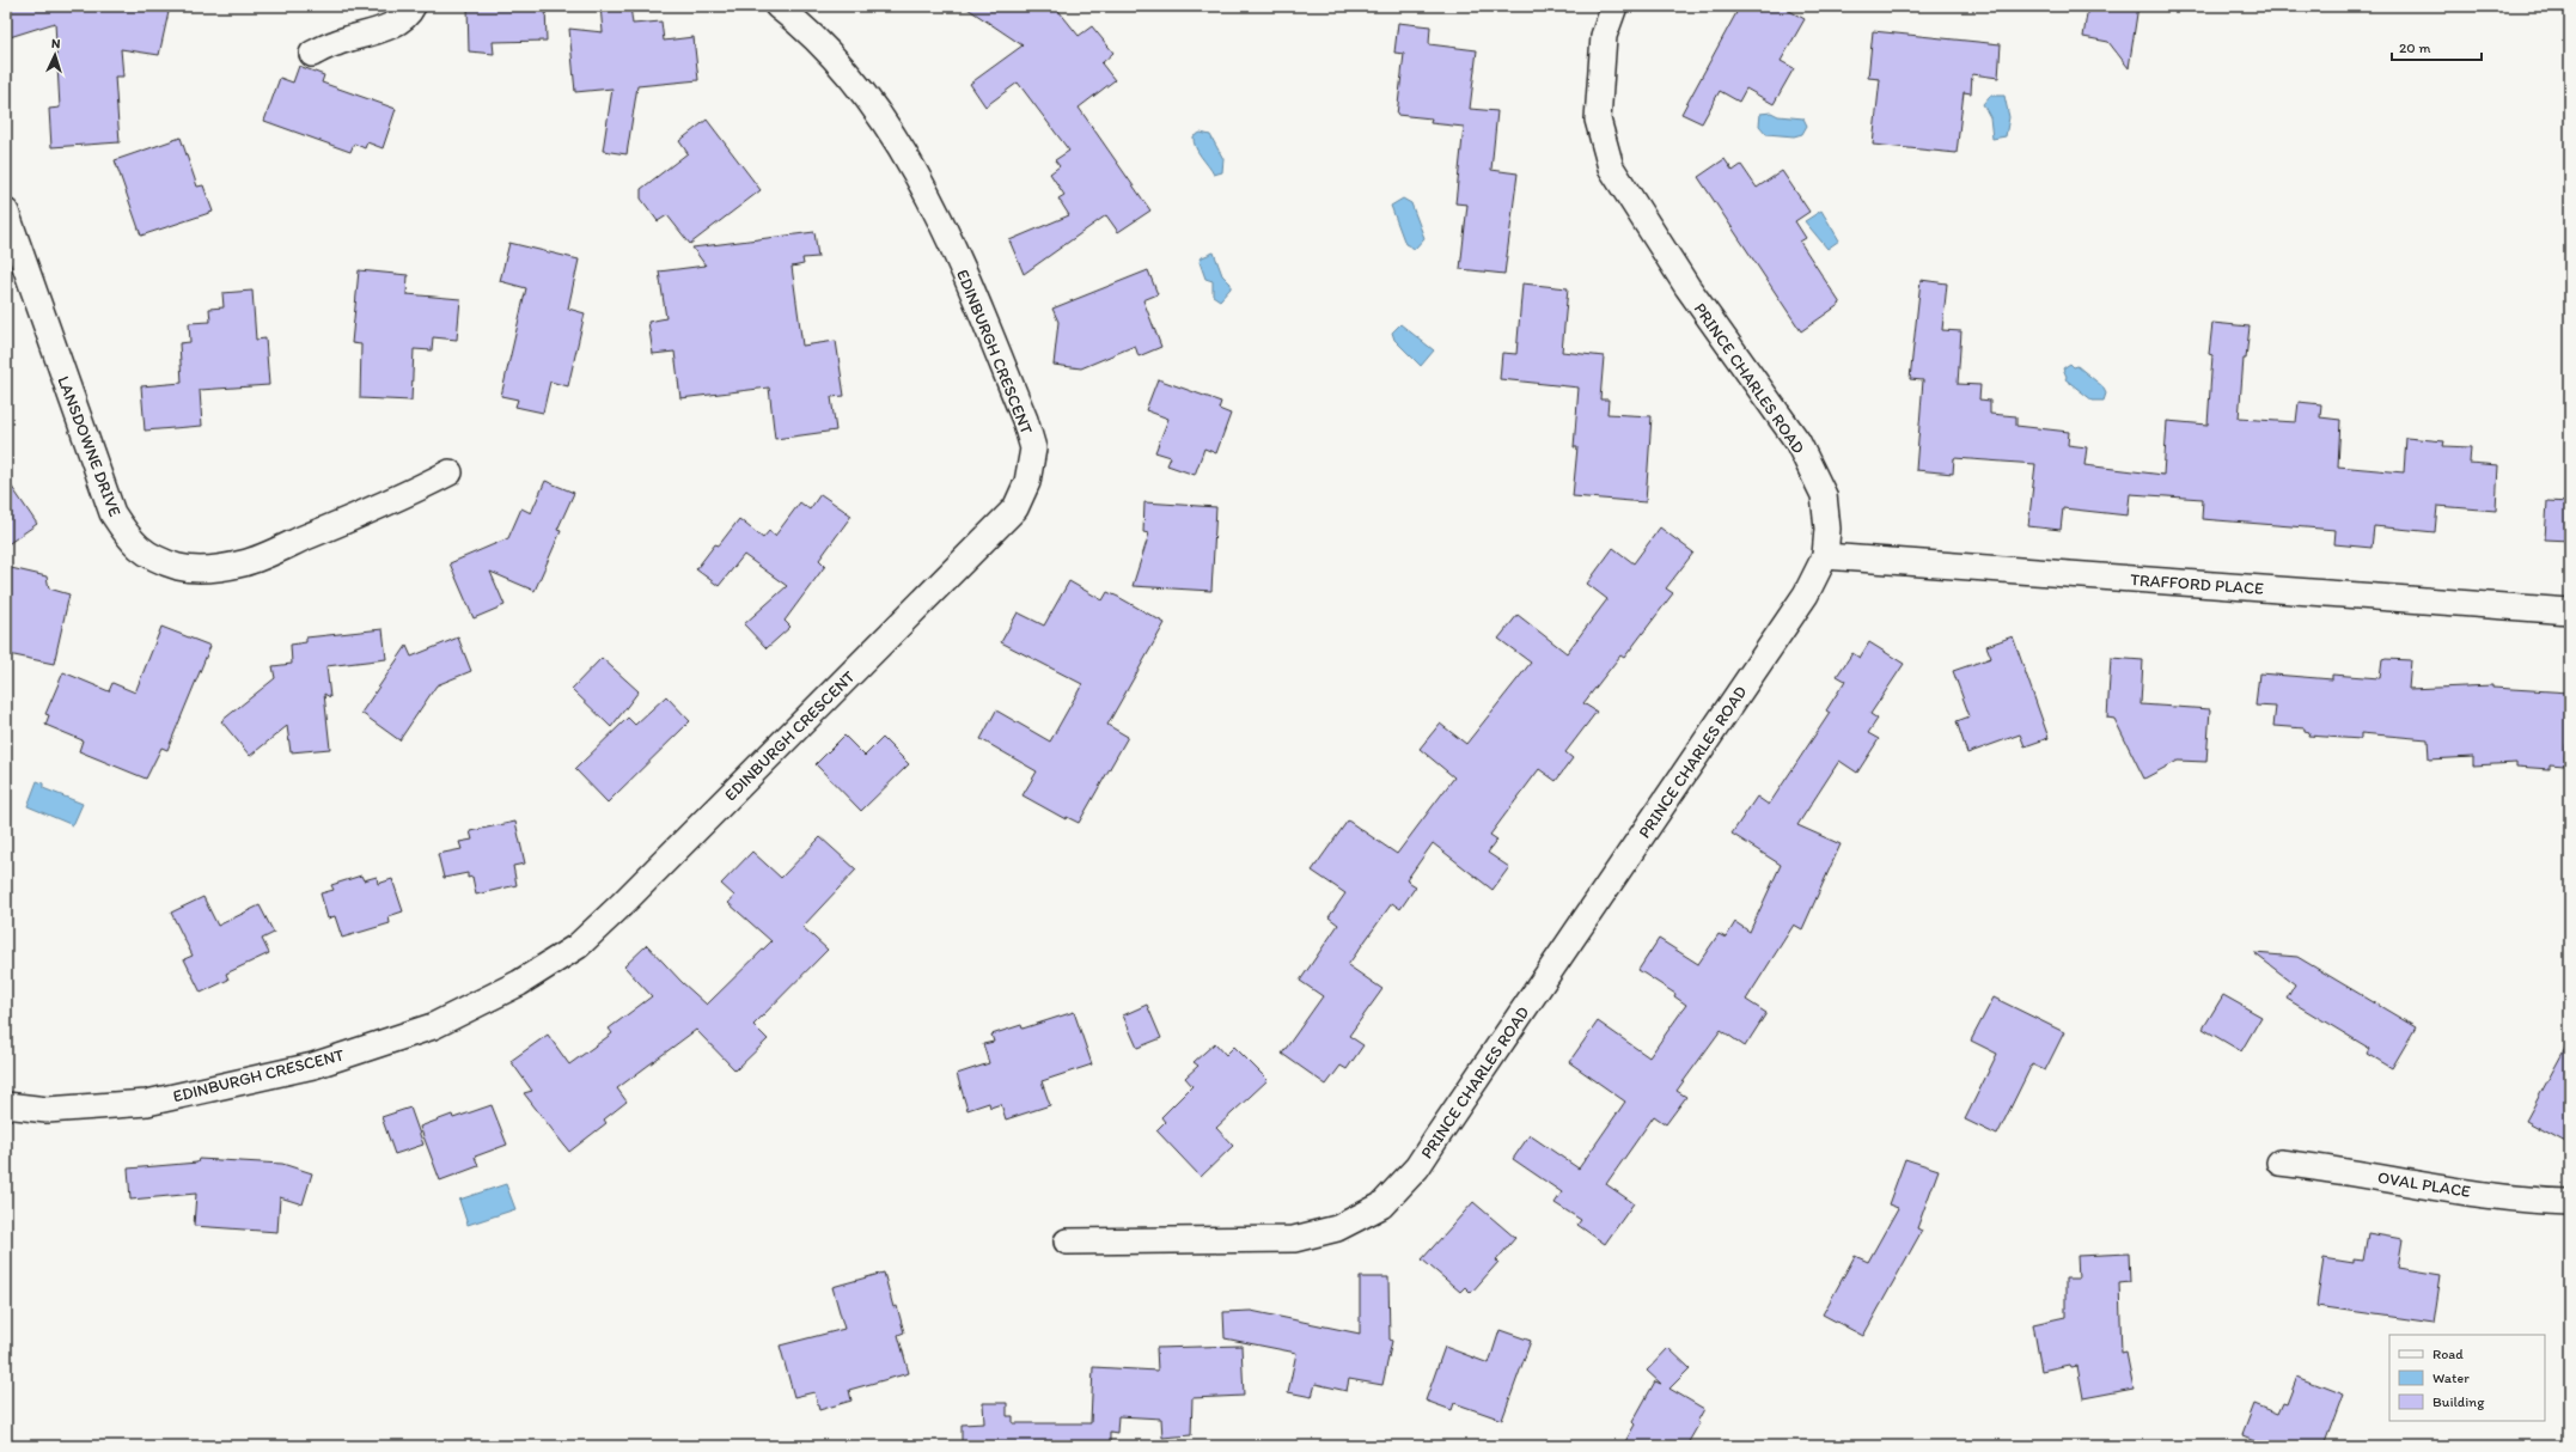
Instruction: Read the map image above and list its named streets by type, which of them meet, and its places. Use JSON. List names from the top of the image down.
{
  "streets": {
    "street": [
      "EDINBURGH CRESCENT",
      "PRINCE CHARLES ROAD",
      "LANSDOWNE DRIVE",
      "TRAFFORD PLACE",
      "OVAL PLACE"
    ]
  },
  "crossings": [
    ["PRINCE CHARLES ROAD", "TRAFFORD PLACE"]
  ],
  "legend": ["Road", "Water", "Building"],
  "scale_bar": "20 m",
  "north": "top"
}
